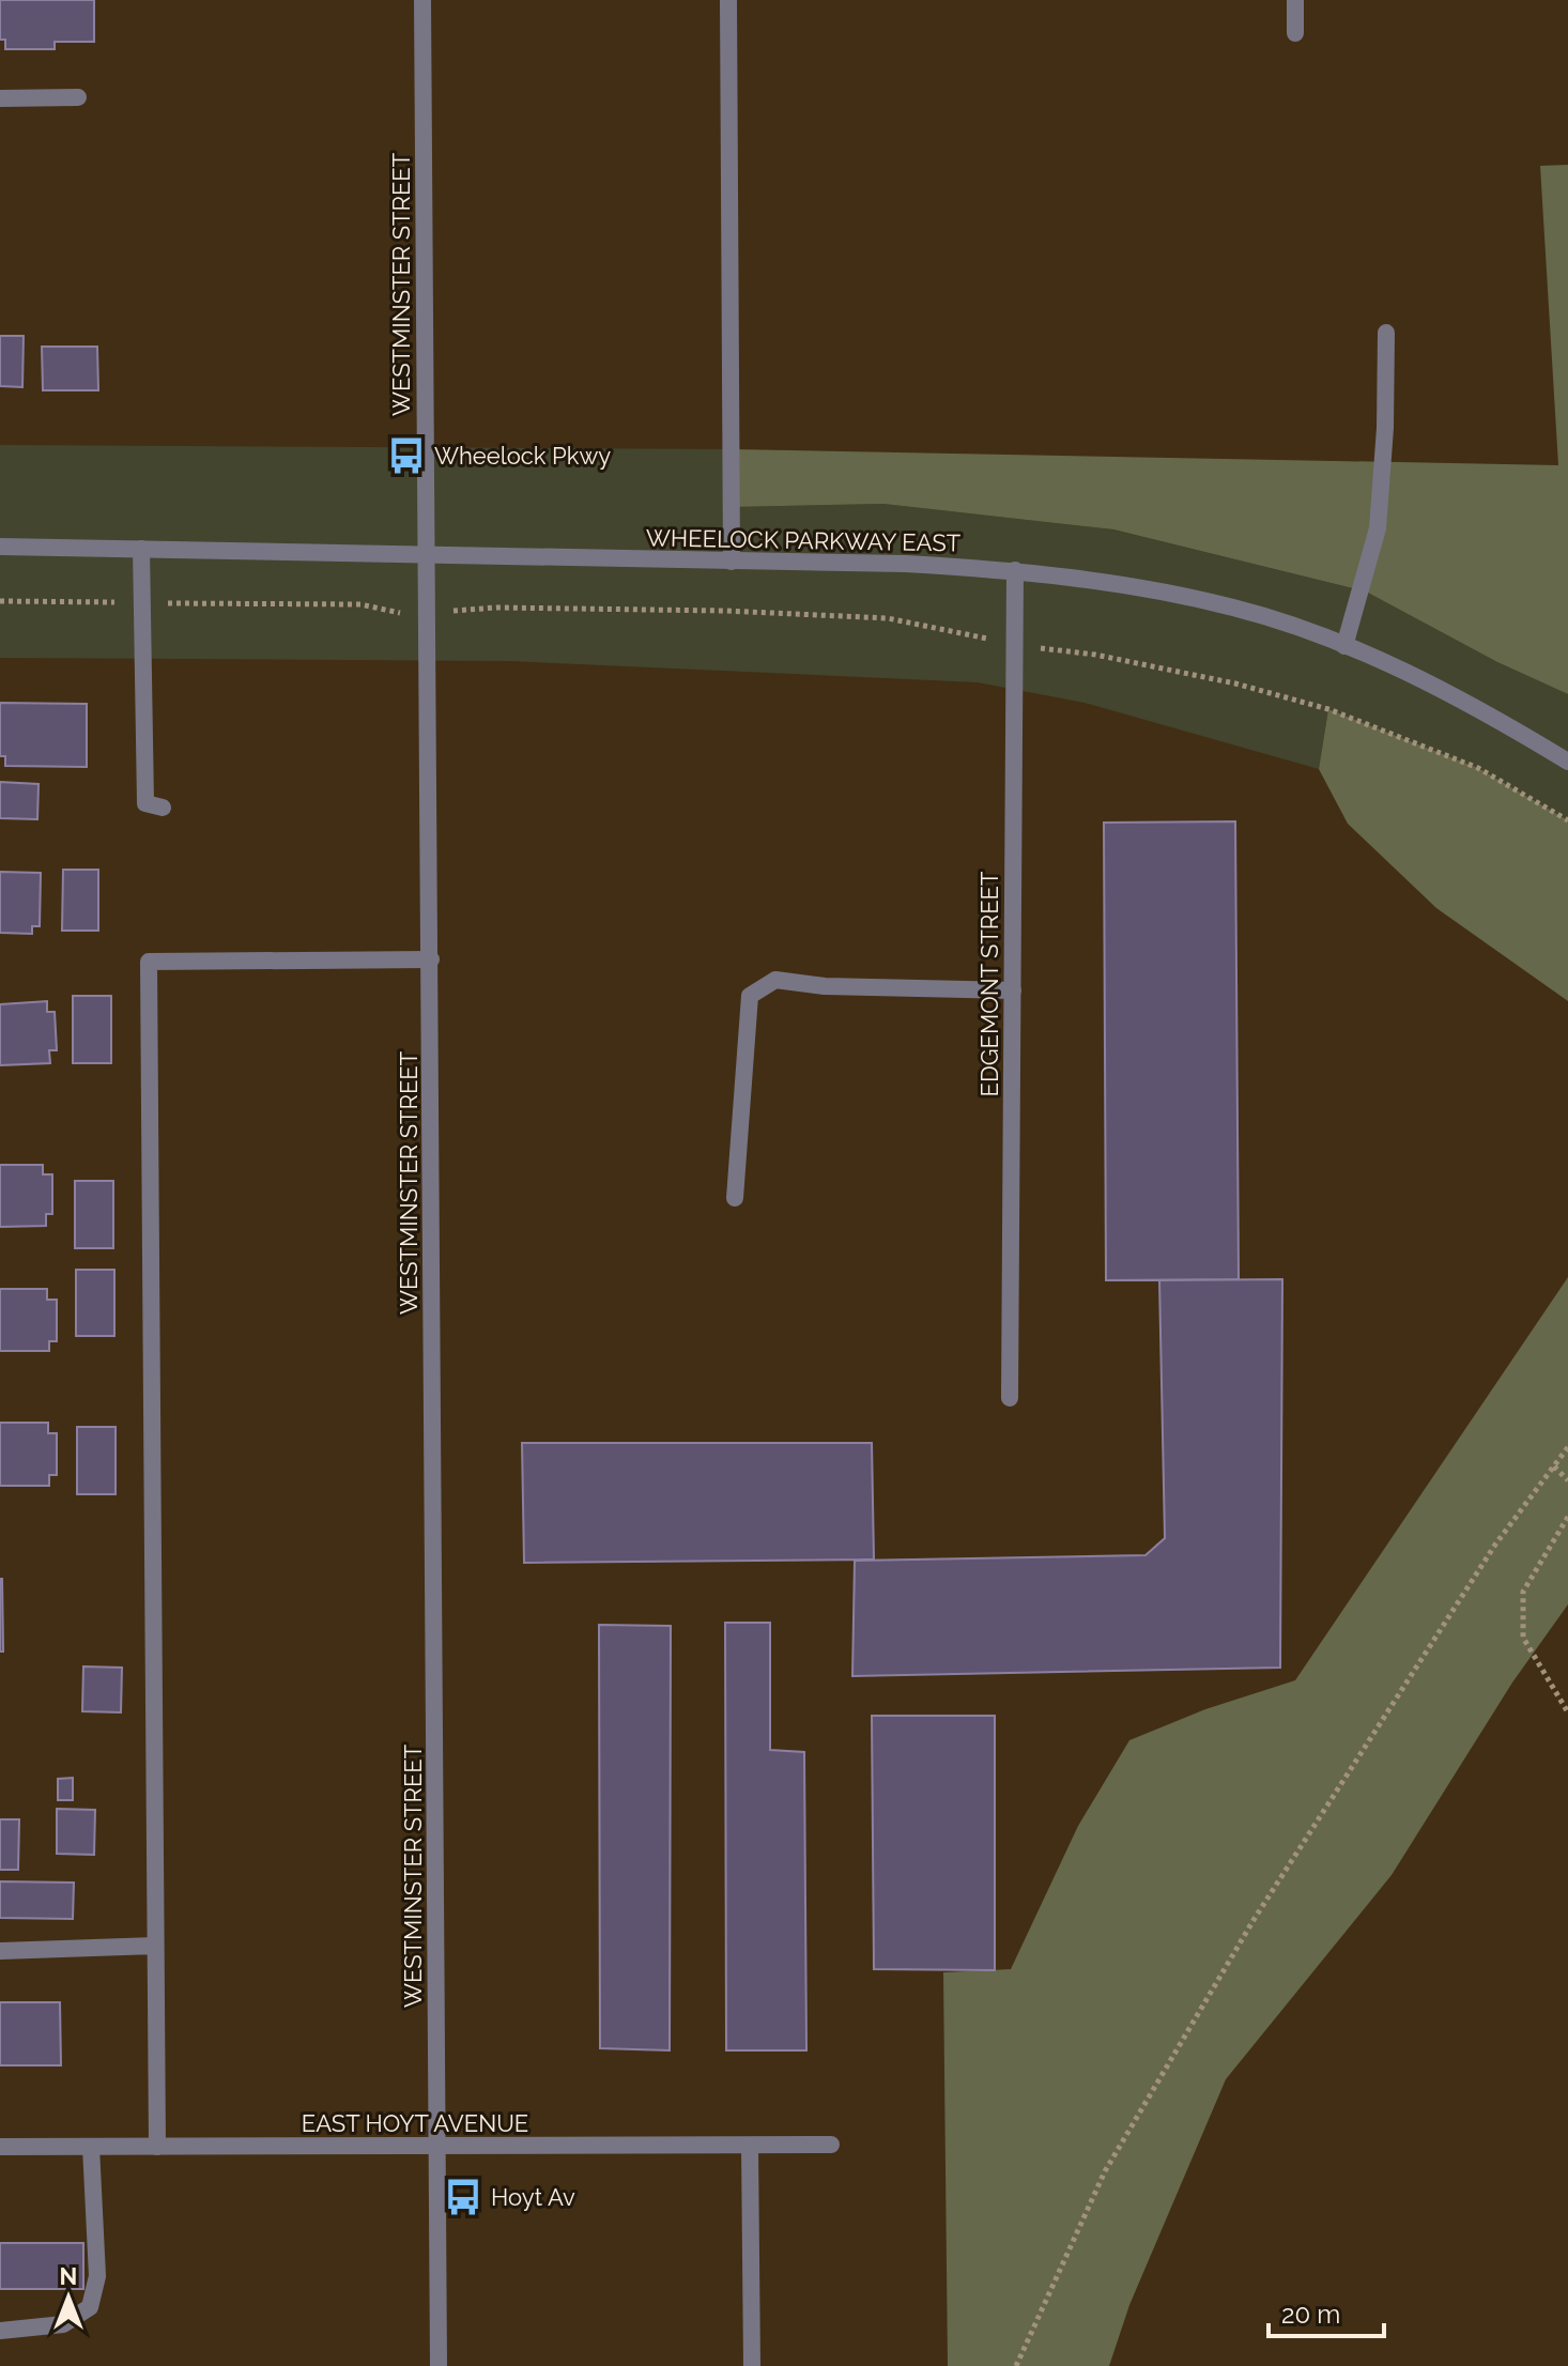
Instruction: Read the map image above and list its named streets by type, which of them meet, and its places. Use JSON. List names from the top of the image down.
{
  "streets": {
    "street": [
      "WESTMINSTER STREET",
      "WHEELOCK PARKWAY EAST",
      "EDGEMONT STREET",
      "EAST HOYT AVENUE"
    ]
  },
  "crossings": [
    ["WESTMINSTER STREET", "WHEELOCK PARKWAY EAST"],
    ["WESTMINSTER STREET", "EAST HOYT AVENUE"],
    ["WHEELOCK PARKWAY EAST", "EDGEMONT STREET"]
  ],
  "places": {
    "bus stop": ["Wheelock Pkwy", "Hoyt Av"]
  },
  "scale_bar": "20 m",
  "north": "top"
}
